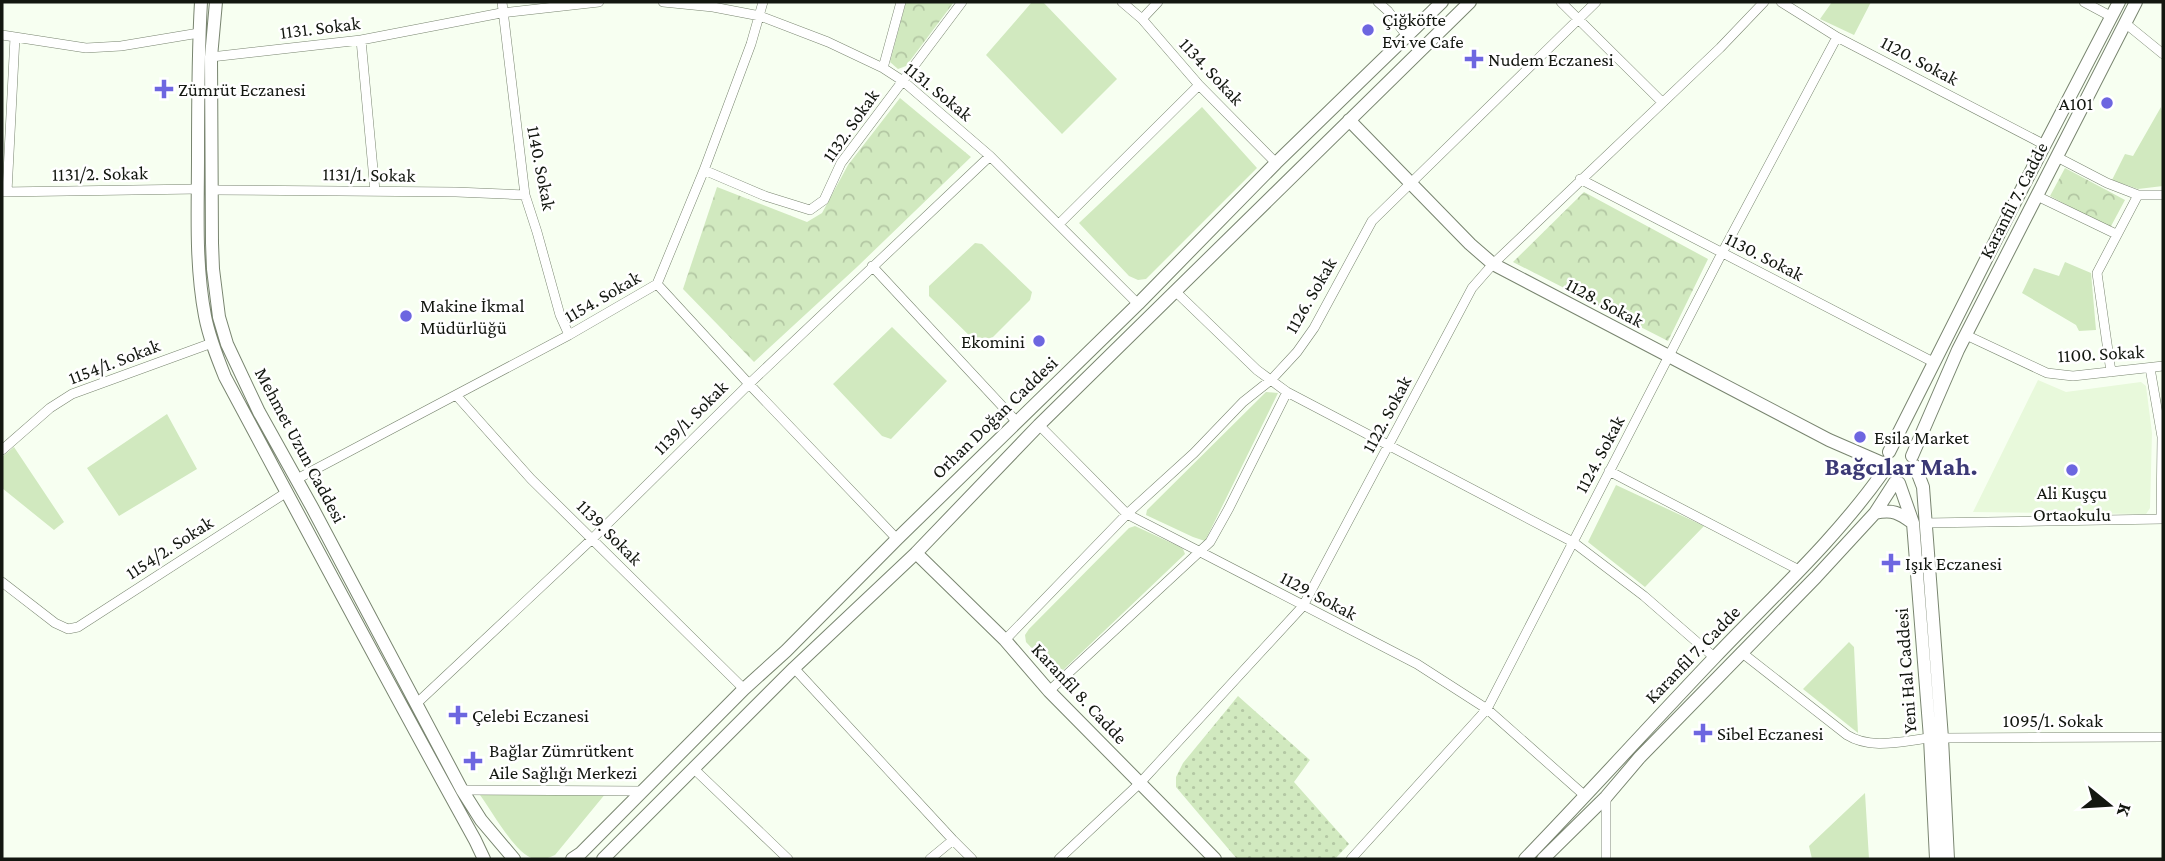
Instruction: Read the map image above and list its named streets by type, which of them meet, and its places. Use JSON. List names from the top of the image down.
{
  "streets": {
    "main road": [
      "Karanfil 7. Cadde",
      "1128. Sokak",
      "Orhan Doğan Caddesi",
      "Mehmet Uzun Caddesi",
      "Yeni Hal Caddesi",
      "Karanfil 8. Cadde"
    ],
    "street": [
      "1131. Sokak",
      "1120. Sokak",
      "1134. Sokak",
      "1132. Sokak",
      "1140. Sokak",
      "1131/2. Sokak",
      "1131/1. Sokak",
      "1130. Sokak",
      "1126. Sokak",
      "1154. Sokak",
      "1100. Sokak",
      "1154/1. Sokak",
      "1122. Sokak",
      "1139/1. Sokak",
      "1124. Sokak",
      "1139. Sokak",
      "1154/2. Sokak",
      "1129. Sokak",
      "1095/1. Sokak"
    ]
  },
  "crossings": [
    ["1131. Sokak", "1132. Sokak"],
    ["1131. Sokak", "1140. Sokak"],
    ["1131. Sokak", "1154. Sokak"],
    ["1131. Sokak", "1139/1. Sokak"],
    ["1131. Sokak", "Orhan Doğan Caddesi"],
    ["1131. Sokak", "Mehmet Uzun Caddesi"],
    ["1120. Sokak", "Karanfil 7. Cadde"],
    ["1120. Sokak", "1124. Sokak"],
    ["1134. Sokak", "Orhan Doğan Caddesi"],
    ["1132. Sokak", "1154. Sokak"],
    ["1140. Sokak", "1131/1. Sokak"],
    ["1140. Sokak", "1154. Sokak"],
    ["1131/1. Sokak", "Mehmet Uzun Caddesi"],
    ["Karanfil 7. Cadde", "1130. Sokak"],
    ["Karanfil 7. Cadde", "1128. Sokak"],
    ["Karanfil 7. Cadde", "1100. Sokak"],
    ["Karanfil 7. Cadde", "1129. Sokak"],
    ["Karanfil 7. Cadde", "Yeni Hal Caddesi"],
    ["Karanfil 7. Cadde", "1095/1. Sokak"],
    ["1130. Sokak", "1122. Sokak"],
    ["1130. Sokak", "1124. Sokak"],
    ["1126. Sokak", "1128. Sokak"],
    ["1126. Sokak", "1129. Sokak"],
    ["1126. Sokak", "Karanfil 8. Cadde"],
    ["1154. Sokak", "Mehmet Uzun Caddesi"],
    ["1154. Sokak", "1139. Sokak"],
    ["1128. Sokak", "1122. Sokak"],
    ["1128. Sokak", "1124. Sokak"],
    ["1128. Sokak", "Yeni Hal Caddesi"],
    ["1122. Sokak", "1129. Sokak"],
    ["1122. Sokak", "Karanfil 8. Cadde"],
    ["1139/1. Sokak", "Mehmet Uzun Caddesi"],
    ["1139/1. Sokak", "1139. Sokak"],
    ["Orhan Doğan Caddesi", "1139. Sokak"],
    ["1124. Sokak", "1129. Sokak"],
    ["Yeni Hal Caddesi", "1095/1. Sokak"]
  ],
  "districts": ["Bağcılar Mah."],
  "places": {
    "other": [
      "Çiğköfte Evi ve Cafe",
      "A101",
      "Makine İkmal Müdürlüğü",
      "Ekomini",
      "Esila Market",
      "Ali Kuşçu Ortaokulu"
    ],
    "health": [
      "Nudem Eczanesi",
      "Zümrüt Eczanesi",
      "Işık Eczanesi",
      "Çelebi Eczanesi",
      "Sibel Eczanesi",
      "Bağlar Zümrütkent Aile Sağlığı Merkezi"
    ]
  },
  "north": "right"
}
